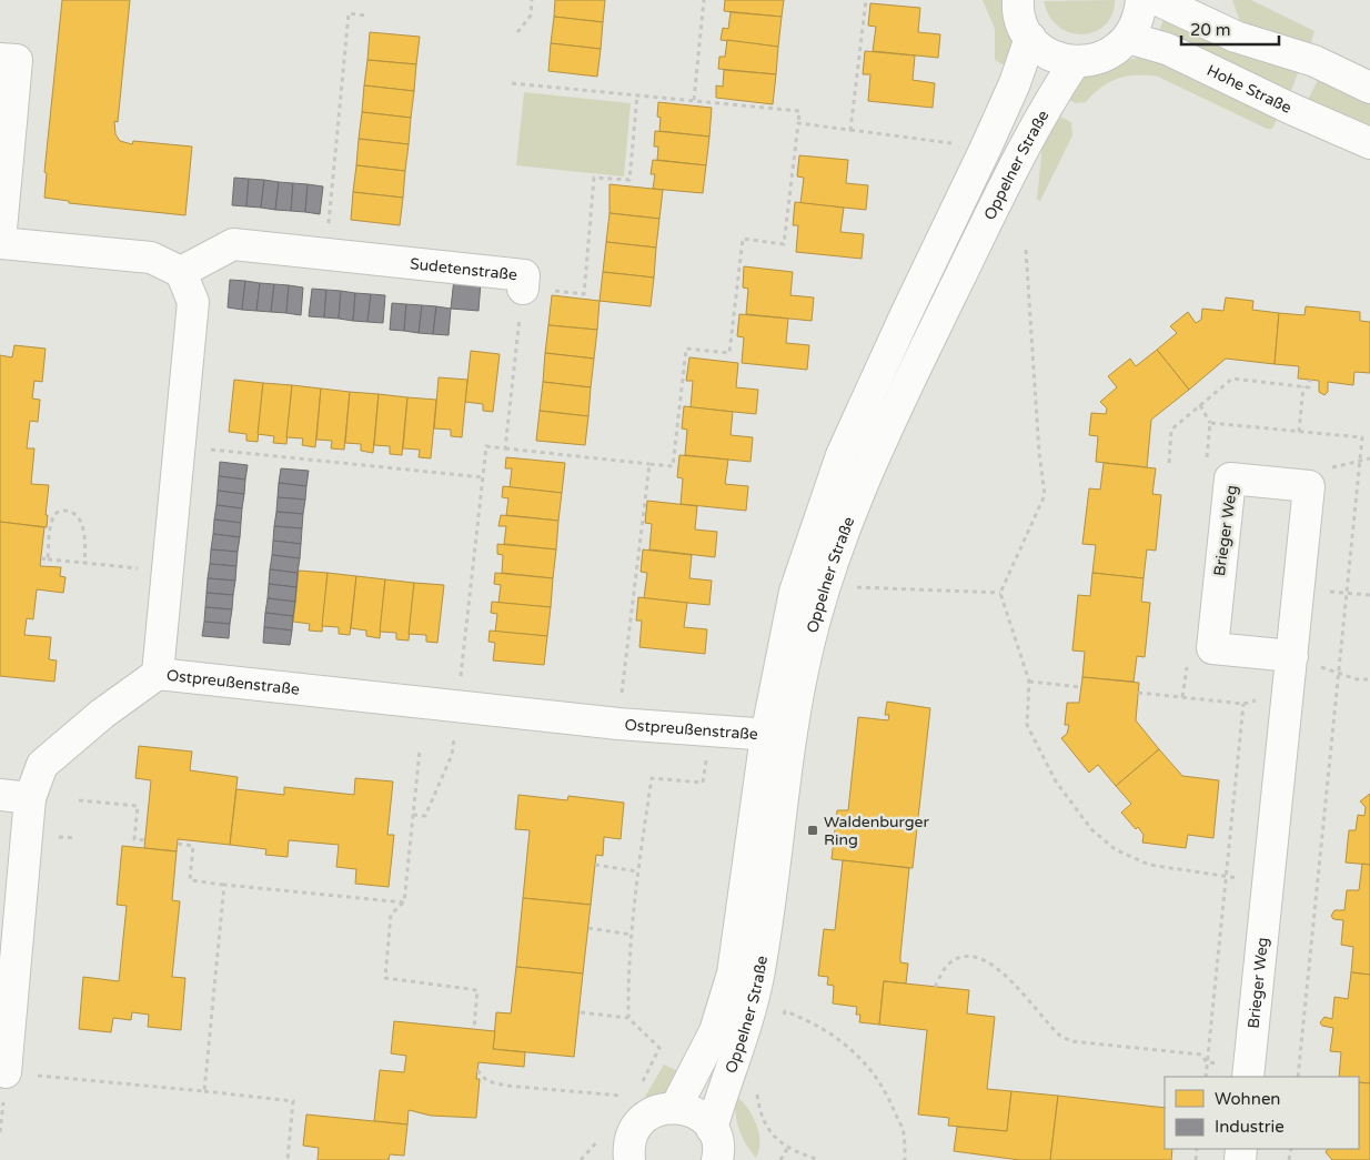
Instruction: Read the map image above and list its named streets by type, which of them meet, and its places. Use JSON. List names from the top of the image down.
{
  "streets": {
    "street": [
      "Hohe Straße",
      "Oppelner Straße",
      "Sudetenstraße",
      "Brieger Weg",
      "Ostpreußenstraße"
    ]
  },
  "crossings": [
    ["Oppelner Straße", "Ostpreußenstraße"]
  ],
  "places": {
    "transit": ["Waldenburger Ring"]
  },
  "legend": ["Wohnen", "Industrie"],
  "scale_bar": "20 m"
}
